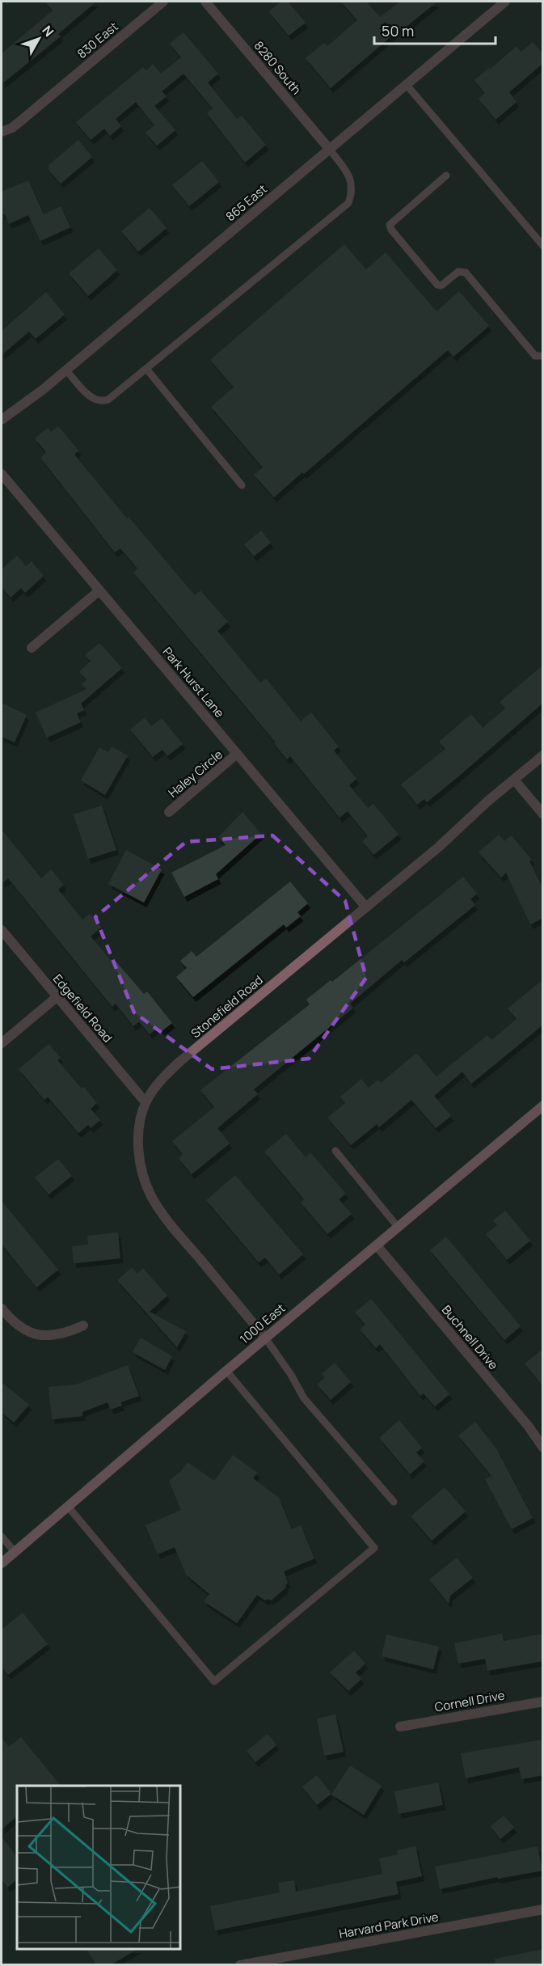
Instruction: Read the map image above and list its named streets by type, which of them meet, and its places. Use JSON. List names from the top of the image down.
{
  "streets": {
    "street": [
      "830 East",
      "8280 South",
      "865 East",
      "Park Hurst Lane",
      "Haley Circle",
      "Stonefield Road",
      "Edgefield Road",
      "1000 East",
      "Buchnell Drive",
      "Cornell Drive",
      "Harvard Park Drive"
    ]
  },
  "crossings": [
    ["8280 South", "865 East"],
    ["Park Hurst Lane", "Haley Circle"],
    ["Park Hurst Lane", "Stonefield Road"],
    ["Stonefield Road", "Edgefield Road"],
    ["Stonefield Road", "1000 East"],
    ["1000 East", "Buchnell Drive"]
  ],
  "scale_bar": "50 m",
  "north": "top right"
}
